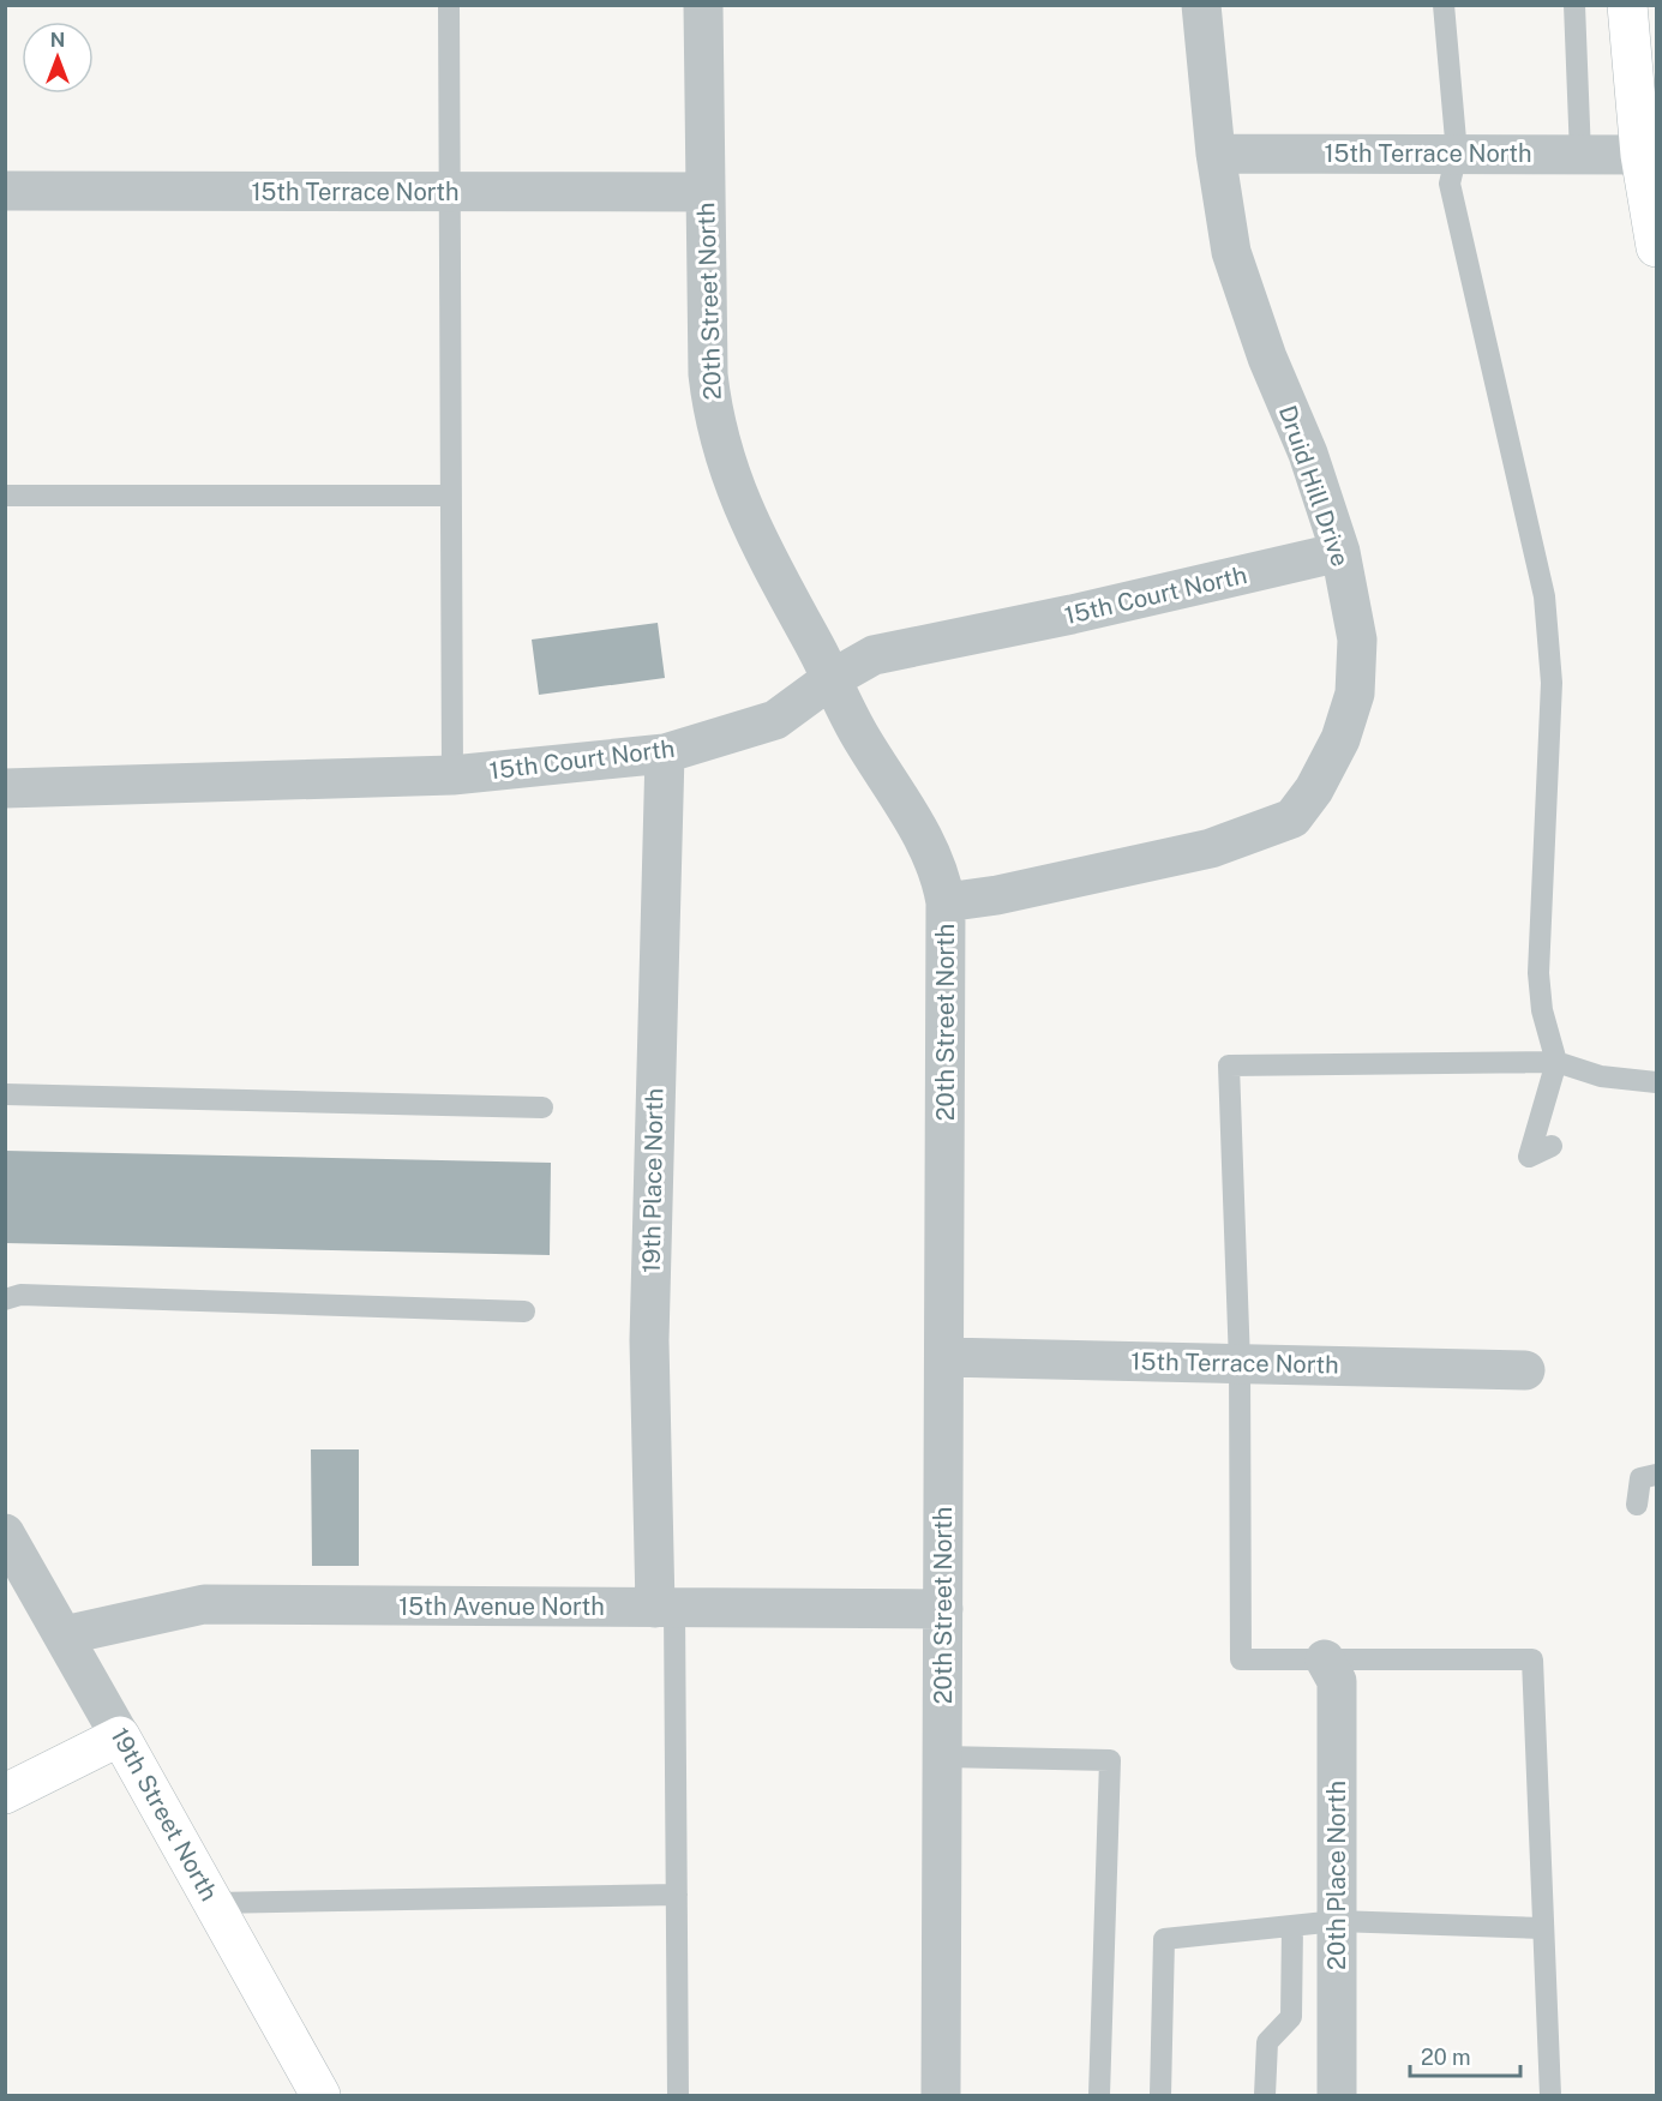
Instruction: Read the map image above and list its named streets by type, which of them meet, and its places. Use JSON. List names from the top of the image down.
{
  "streets": {
    "street": [
      "15th Terrace North",
      "20th Street North",
      "Druid Hill Drive",
      "15th Court North",
      "19th Place North",
      "15th Avenue North",
      "19th Street North",
      "20th Place North"
    ]
  },
  "crossings": [
    ["15th Terrace North", "20th Street North"],
    ["15th Terrace North", "Druid Hill Drive"],
    ["20th Street North", "Druid Hill Drive"],
    ["20th Street North", "15th Court North"],
    ["20th Street North", "15th Avenue North"],
    ["Druid Hill Drive", "15th Court North"],
    ["15th Court North", "19th Place North"],
    ["19th Place North", "15th Avenue North"],
    ["15th Avenue North", "19th Street North"]
  ],
  "scale_bar": "20 m",
  "north": "top"
}
